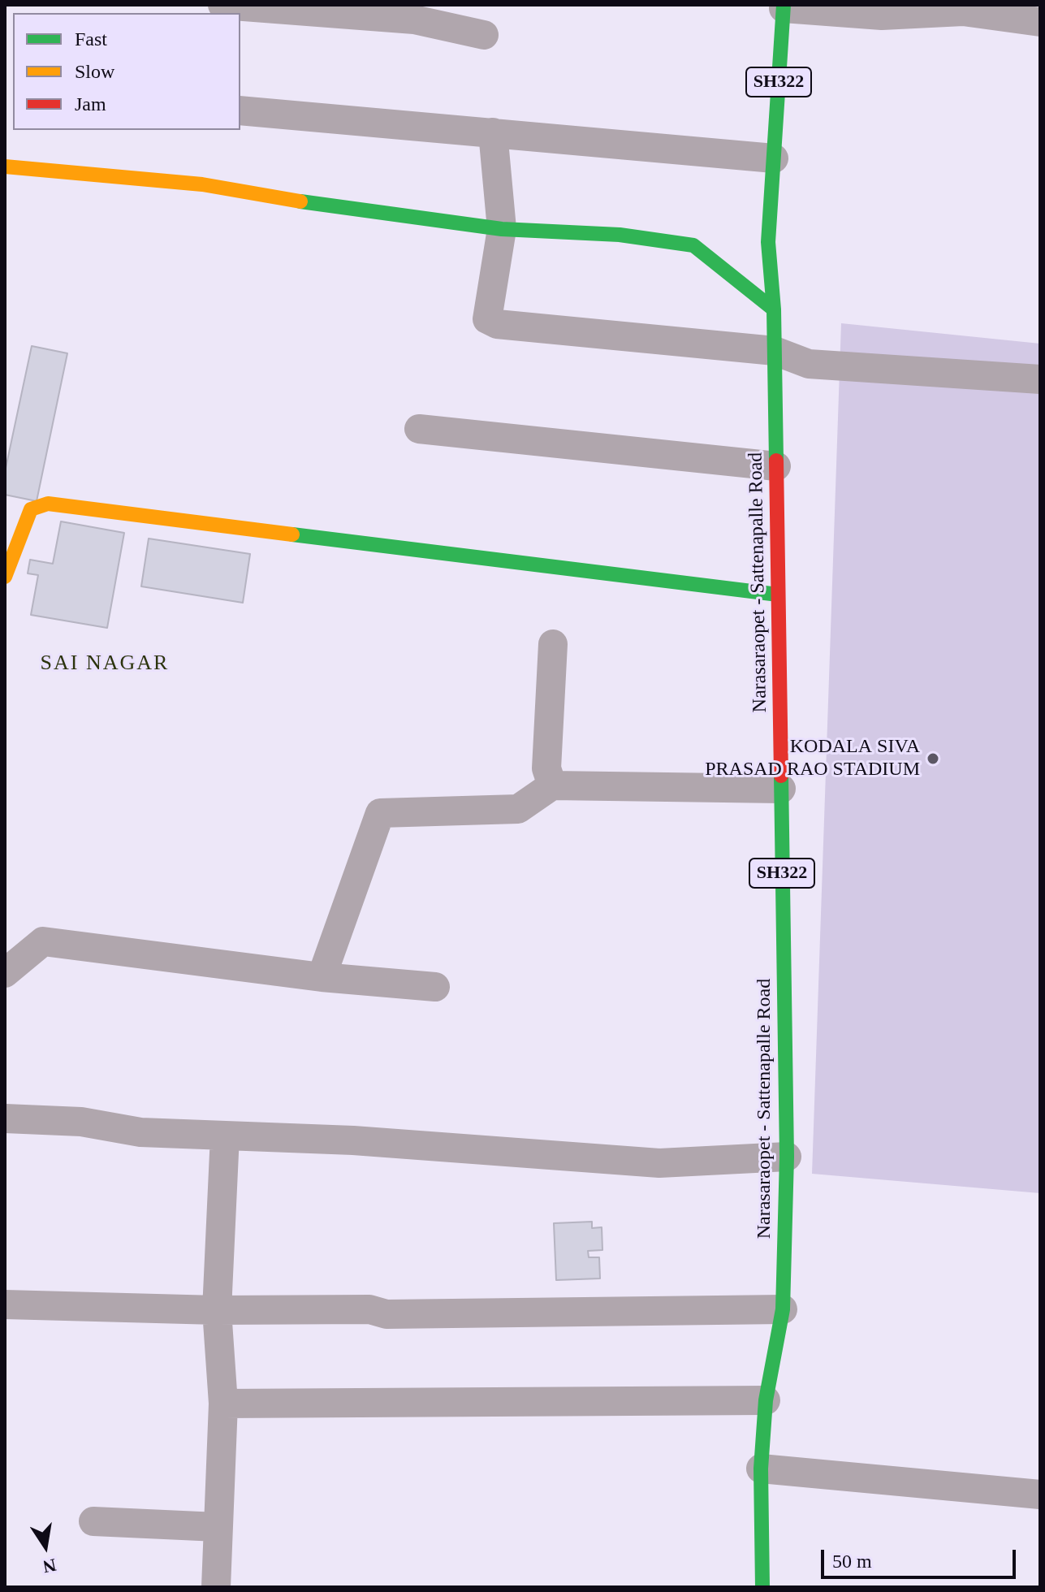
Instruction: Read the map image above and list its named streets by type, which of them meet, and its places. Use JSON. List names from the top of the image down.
{
  "streets": {
    "street": ["SH322", "Narasaraopet - Sattenapalle Road"]
  },
  "districts": ["SAI NAGAR"],
  "places": ["KODALA SIVA PRASAD RAO STADIUM"],
  "legend": ["Fast", "Slow", "Jam"],
  "scale_bar": "50 m",
  "north": "bottom"
}
